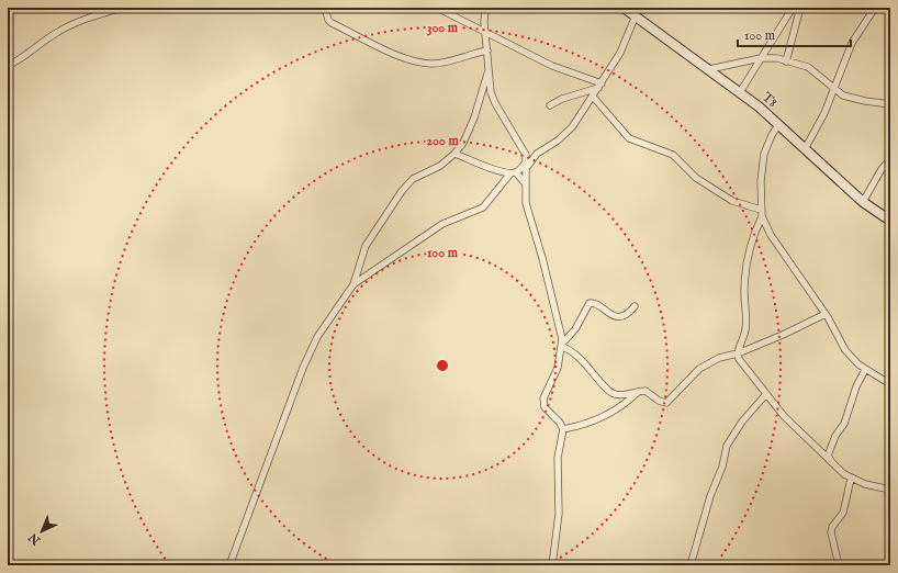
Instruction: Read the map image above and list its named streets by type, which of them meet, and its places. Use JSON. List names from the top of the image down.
{
  "streets": {
    "street": ["T8"]
  },
  "scale_bar": "100 m",
  "north": "bottom left",
  "rings": ["300 m", "200 m", "100 m"]
}
